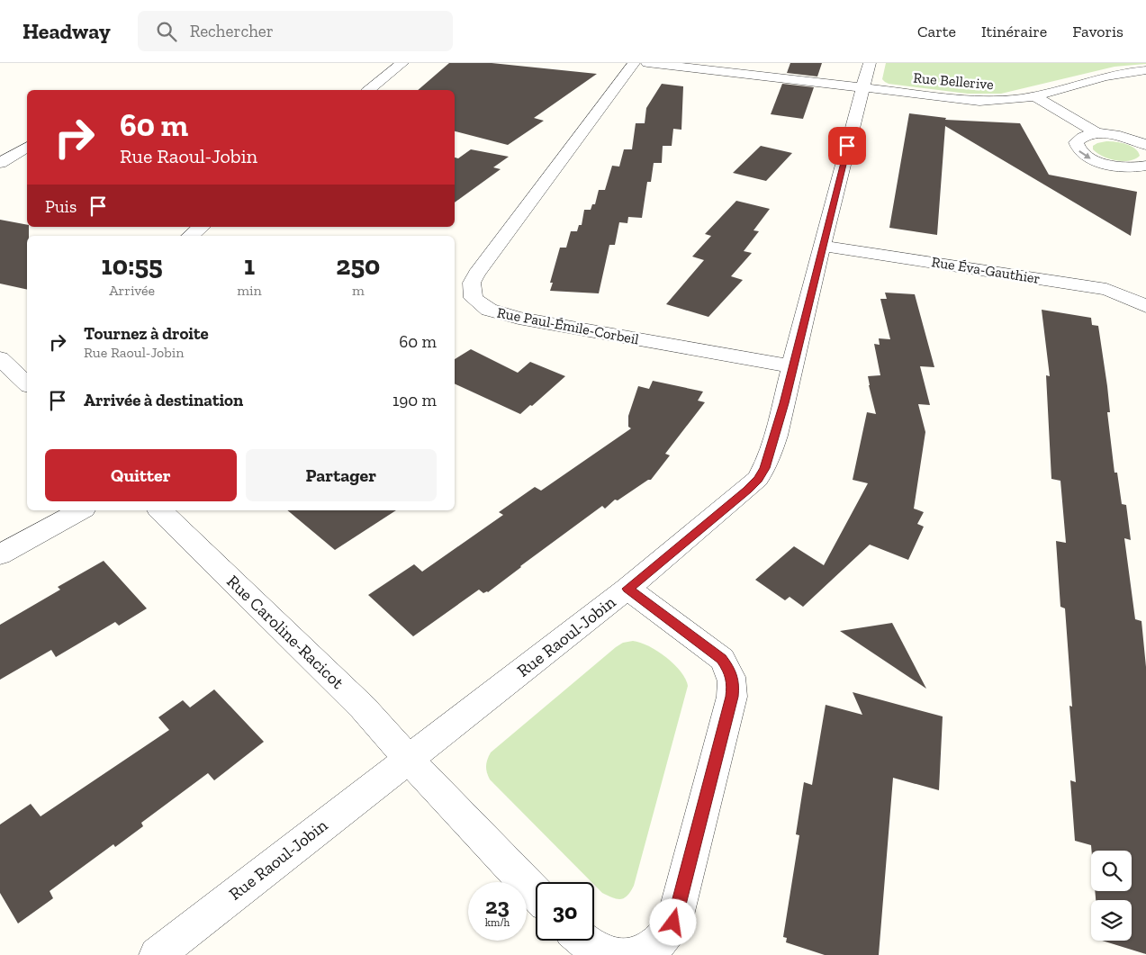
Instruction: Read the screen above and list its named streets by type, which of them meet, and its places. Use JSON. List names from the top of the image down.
{
  "streets": {
    "street": [
      "Rue Bellerive",
      "Rue Éva-Gauthier",
      "Rue Paul-Émile-Corbeil",
      "Rue Caroline-Racicot",
      "Rue Raoul-Jobin"
    ]
  },
  "crossings": [
    ["Rue Bellerive", "Rue Raoul-Jobin"],
    ["Rue Éva-Gauthier", "Rue Raoul-Jobin"],
    ["Rue Paul-Émile-Corbeil", "Rue Raoul-Jobin"],
    ["Rue Caroline-Racicot", "Rue Raoul-Jobin"]
  ],
  "page": {
    "header": "Headway",
    "search": "Rechercher",
    "nav": ["Carte", "Itinéraire", "Favoris"],
    "turn": ["60 m", "Rue Raoul-Jobin"],
    "then": "Puis",
    "eta": [
      "10:55",
      "Arrivée",
      "1",
      "min",
      "250",
      "m"
    ],
    "list": [
      {
        "name": "Tournez à droite",
        "note": "Rue Raoul-Jobin",
        "value": "60 m"
      },
      {
        "name": "Arrivée à destination",
        "value": "190 m"
      }
    ],
    "buttons": ["Quitter", "Partager"],
    "speed": "23 km/h",
    "limit": "30"
  }
}
